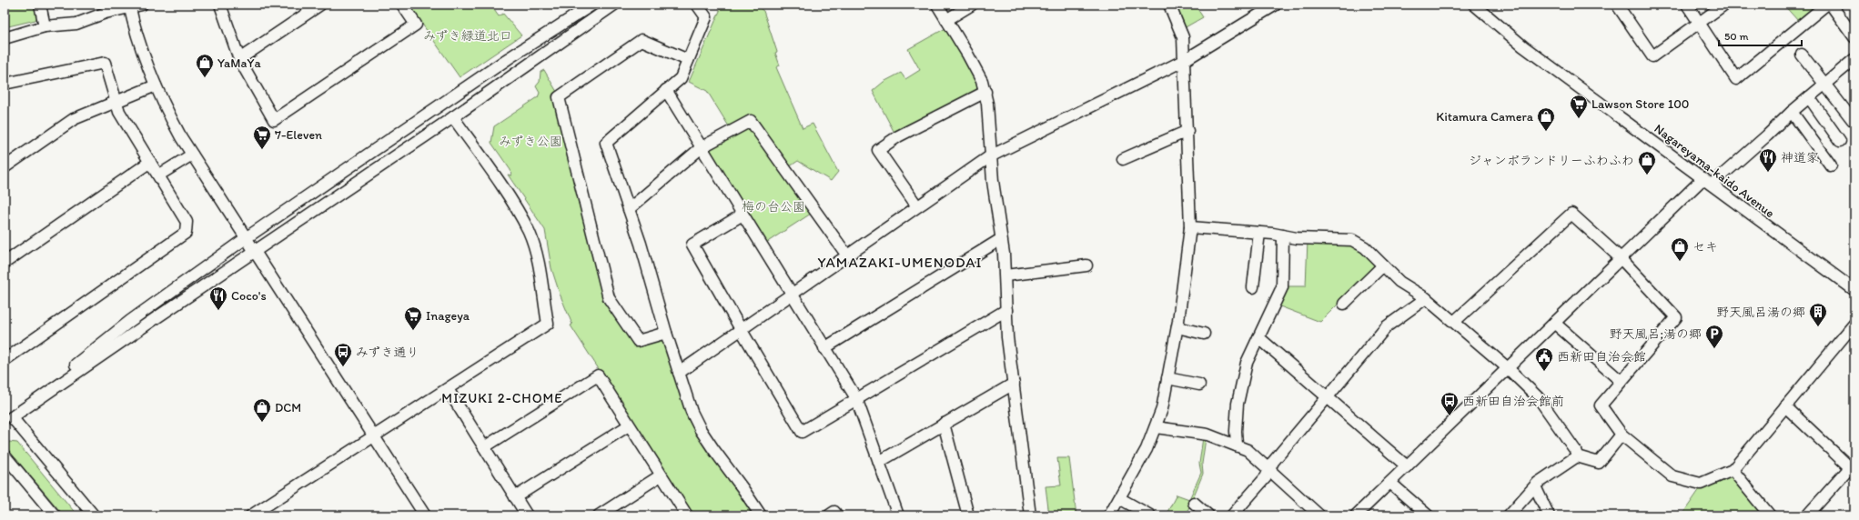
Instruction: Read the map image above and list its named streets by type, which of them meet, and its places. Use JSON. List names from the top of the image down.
{
  "streets": {
    "street": ["Nagareyama-kaido Avenue"]
  },
  "districts": ["YAMAZAKI-UMENODAI", "MIZUKI 2-CHOME"],
  "parks": ["みずき緑道北口", "みずき公園", "梅の台公園"],
  "places": {
    "shop": [
      "YaMaYa",
      "Kitamura Camera",
      "ジャンボランドリーふわふわ",
      "セキ",
      "DCM"
    ],
    "supermarket": ["Lawson Store 100", "7-Eleven", "Inageya"],
    "restaurant": ["神道家", "Coco's"],
    "building": ["野天風呂湯の郷"],
    "parking": ["野天風呂;湯の郷"],
    "bus stop": ["みずき通り", "西新田自治会館前"],
    "public building": ["西新田自治会館"]
  },
  "scale_bar": "50 m"
}
